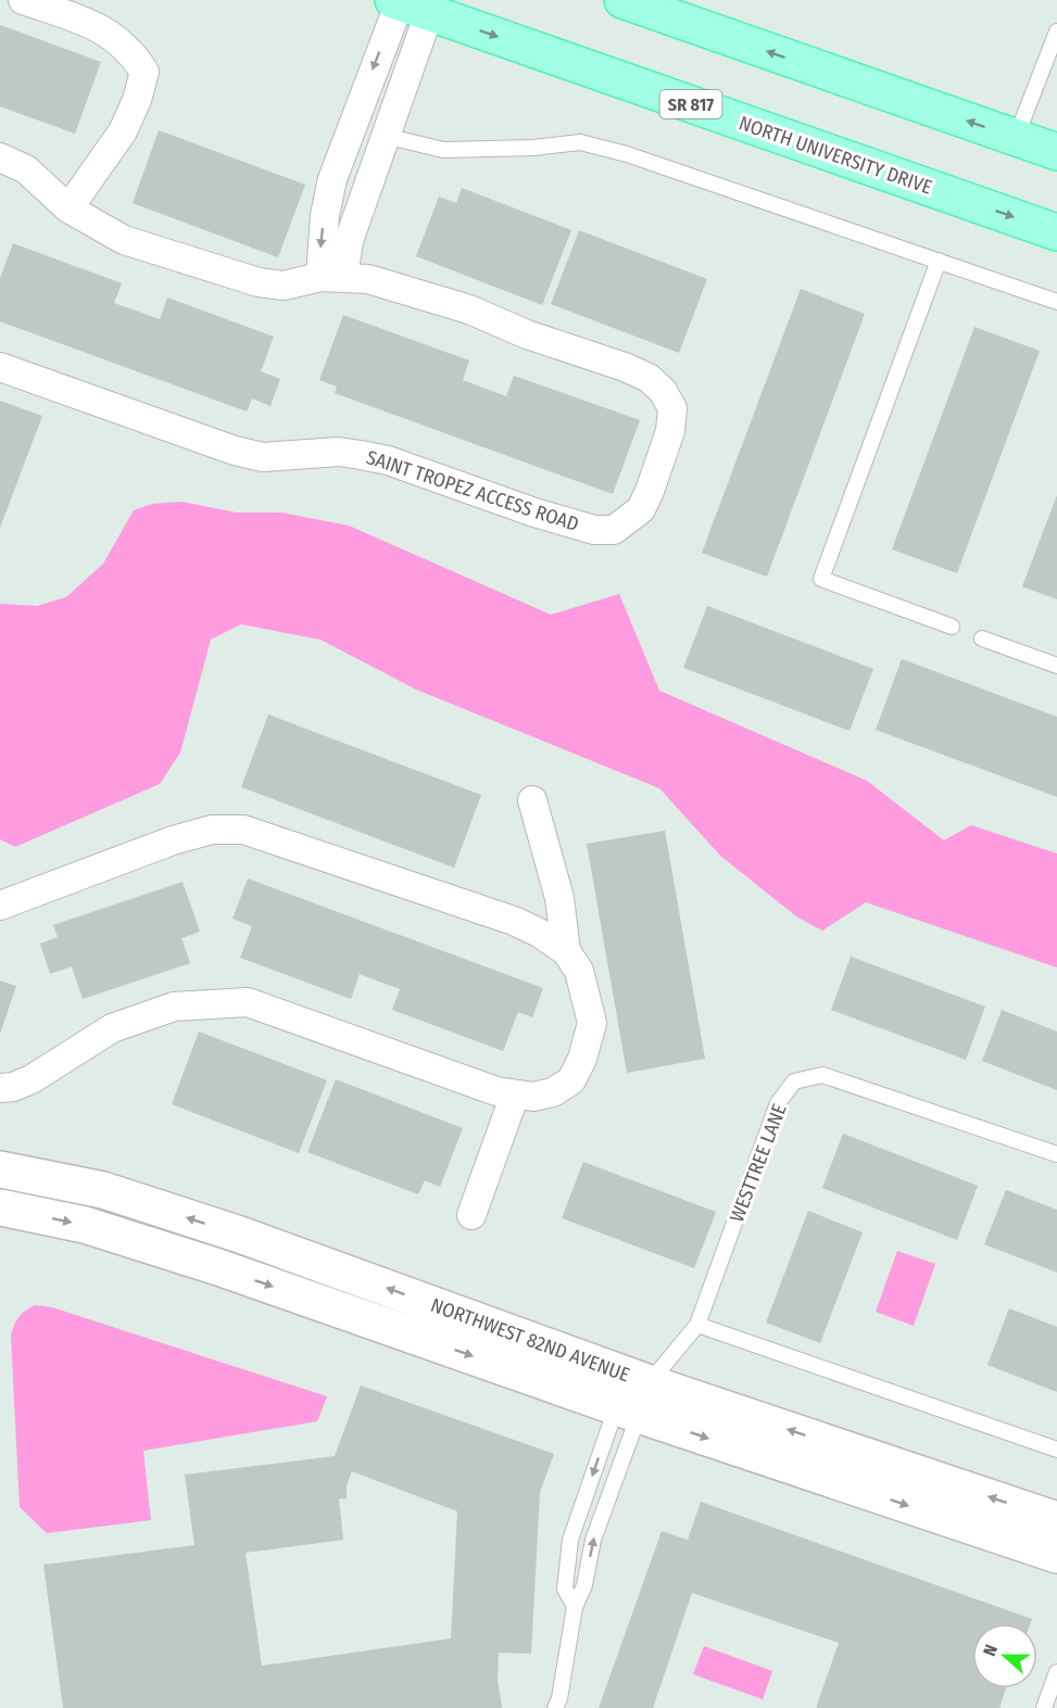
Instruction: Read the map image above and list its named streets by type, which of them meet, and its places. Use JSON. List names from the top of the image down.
{
  "streets": {
    "main road": ["SR 817", "NORTH UNIVERSITY DRIVE"],
    "street": ["SAINT TROPEZ ACCESS ROAD", "NORTHWEST 82ND AVENUE"],
    "lane": ["WESTTREE LANE"]
  },
  "crossings": [
    ["WESTTREE LANE", "NORTHWEST 82ND AVENUE"]
  ],
  "north": "left"
}
